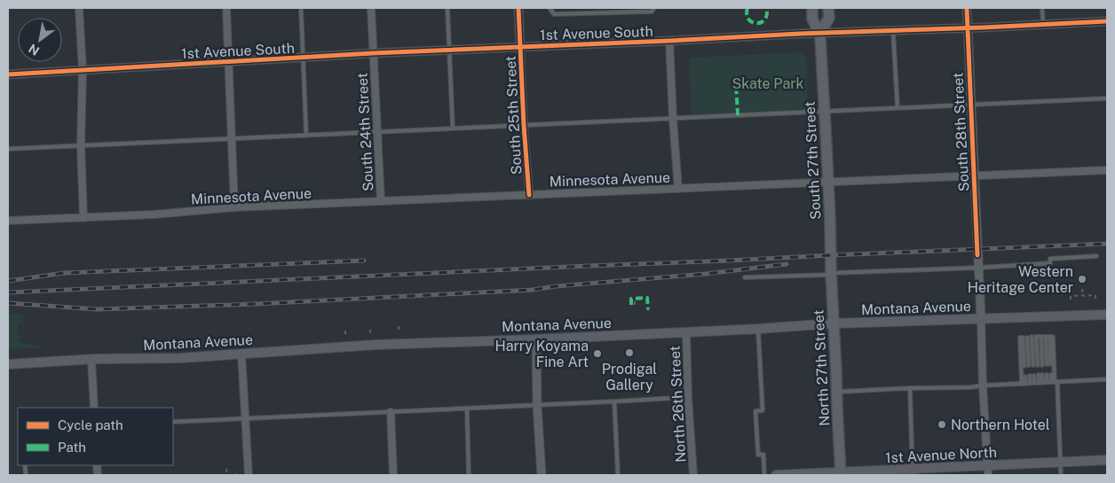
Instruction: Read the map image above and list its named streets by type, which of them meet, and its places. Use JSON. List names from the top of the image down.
{
  "streets": {
    "main road": [
      "South 27th Street",
      "Montana Avenue",
      "North 27th Street",
      "1st Avenue North"
    ],
    "street": [
      "1st Avenue South",
      "South 25th Street",
      "South 24th Street",
      "South 28th Street",
      "Minnesota Avenue",
      "North 26th Street"
    ]
  },
  "crossings": [
    ["1st Avenue South", "South 25th Street"],
    ["1st Avenue South", "South 24th Street"],
    ["1st Avenue South", "South 28th Street"],
    ["1st Avenue South", "South 27th Street"],
    ["South 25th Street", "Minnesota Avenue"],
    ["South 24th Street", "Minnesota Avenue"],
    ["South 28th Street", "Minnesota Avenue"],
    ["South 28th Street", "Montana Avenue"],
    ["South 27th Street", "Minnesota Avenue"],
    ["South 27th Street", "North 27th Street"],
    ["Montana Avenue", "North 27th Street"],
    ["Montana Avenue", "North 26th Street"],
    ["North 27th Street", "1st Avenue North"]
  ],
  "parks": ["Skate Park"],
  "places": [
    "Western Heritage Center",
    "Prodigal Gallery",
    "Harry Koyama Fine Art",
    "Northern Hotel"
  ],
  "legend": ["Cycle path", "Path"],
  "north": "bottom left"
}
